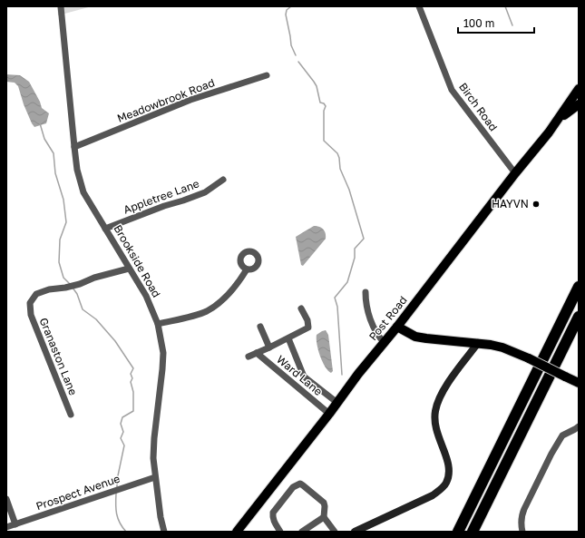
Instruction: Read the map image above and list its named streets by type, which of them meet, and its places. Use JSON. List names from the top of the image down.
{
  "streets": {
    "main road": ["Post Road"],
    "street": [
      "Meadowbrook Road",
      "Birch Road",
      "Appletree Lane",
      "Brookside Road",
      "Granaston Lane",
      "Ward Lane",
      "Prospect Avenue"
    ]
  },
  "crossings": [
    ["Meadowbrook Road", "Brookside Road"],
    ["Birch Road", "Post Road"],
    ["Appletree Lane", "Brookside Road"],
    ["Brookside Road", "Granaston Lane"],
    ["Brookside Road", "Prospect Avenue"],
    ["Post Road", "Ward Lane"]
  ],
  "places": ["HAYVN"],
  "scale_bar": "100 m"
}
